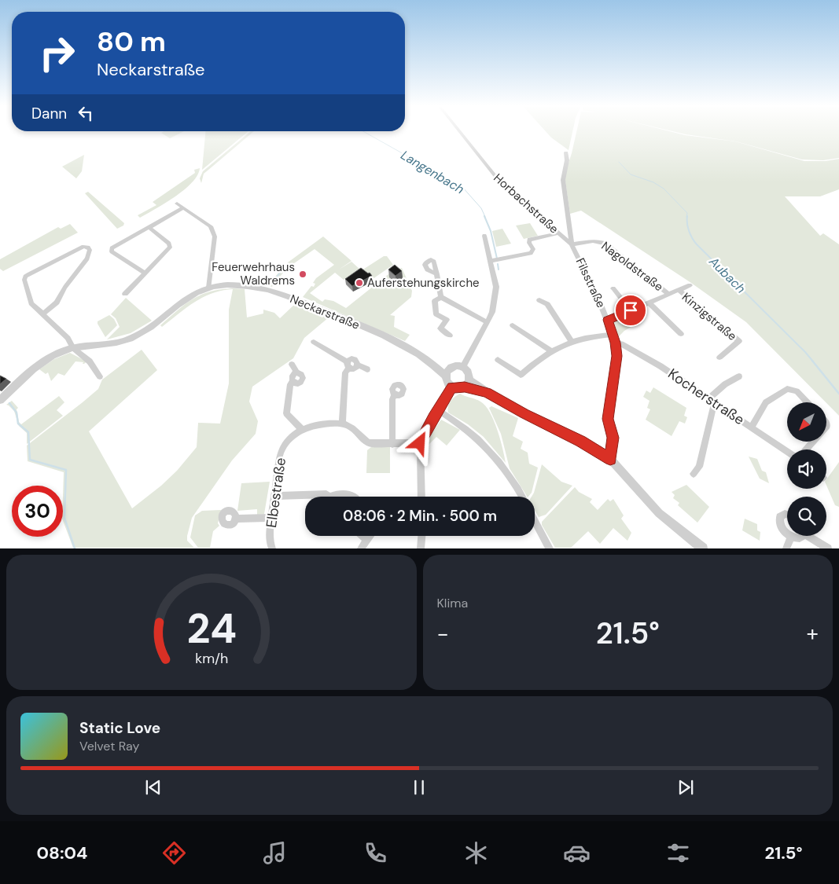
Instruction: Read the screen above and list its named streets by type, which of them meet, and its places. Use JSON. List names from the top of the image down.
{
  "streets": {
    "street": [
      "Horbachstraße",
      "Nagoldstraße",
      "Filsstraße",
      "Neckarstraße",
      "Kinzigstraße",
      "Kocherstraße",
      "Elbestraße"
    ]
  },
  "crossings": [
    ["Horbachstraße", "Nagoldstraße"],
    ["Horbachstraße", "Filsstraße"],
    ["Nagoldstraße", "Filsstraße"],
    ["Filsstraße", "Kocherstraße"]
  ],
  "water": ["Langenbach", "Aubach"],
  "places": ["Feuerwehrhaus Waldrems", "Auferstehungskirche"],
  "north": "bottom left",
  "page": {
    "turn": ["80 m", "Neckarstraße"],
    "then": "Dann",
    "limit": "30",
    "trip": "08:06 · 2 Min. · 500 m",
    "tile": "Klima",
    "heat": ["−", "21.5°", "+"],
    "song": ["Static Love", "Velvet Ray"],
    "tabs": ["08:04", "21.5°"],
    "gauge": ["24", "km/h"]
  }
}
